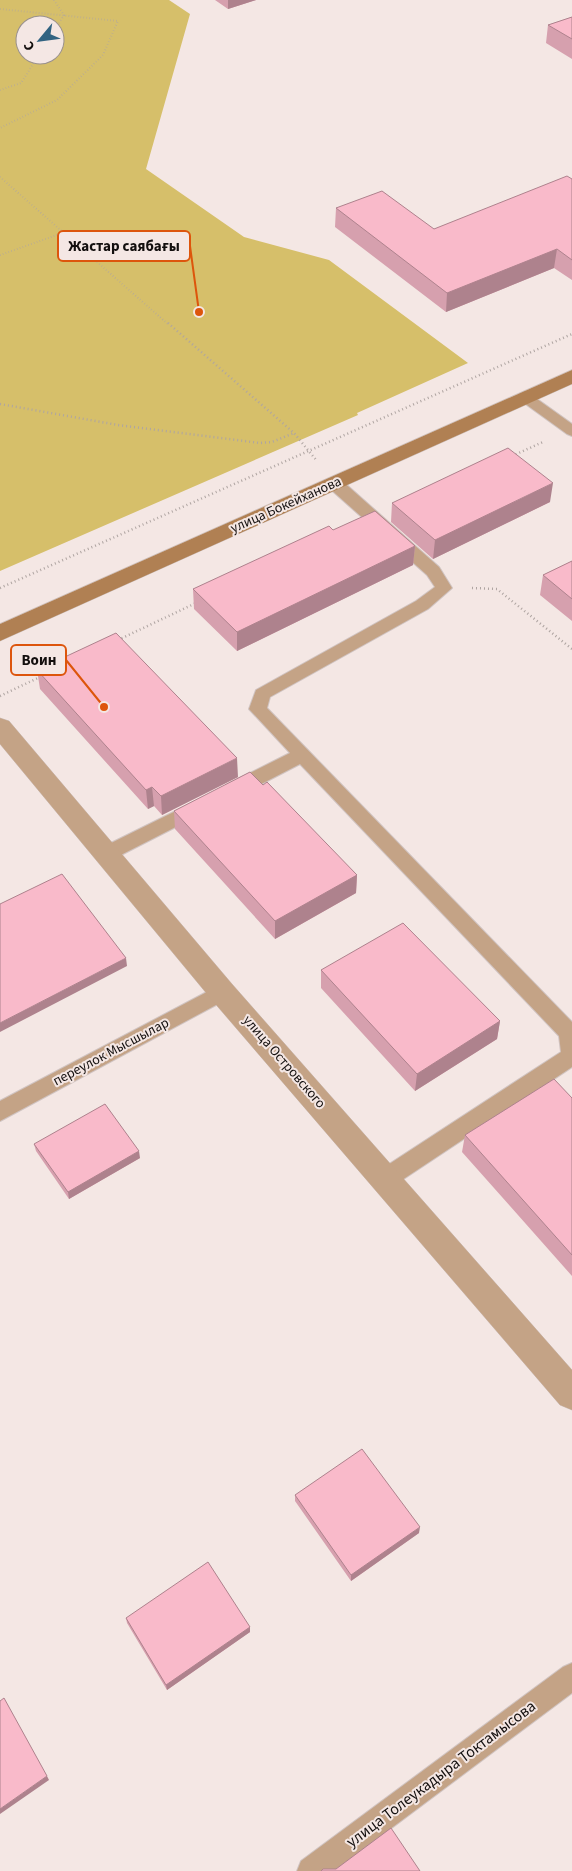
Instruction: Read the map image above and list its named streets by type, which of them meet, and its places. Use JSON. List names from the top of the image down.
{
  "streets": {
    "street": ["улица Бокейханова", "улица Островского"],
    "lane": ["переулок Мысшылар", "улица Толеукадыра Токтамысова"]
  },
  "crossings": [
    ["переулок Мысшылар", "улица Островского"]
  ],
  "places": ["Жастар саябағы", "Воин"],
  "north": "bottom left"
}
